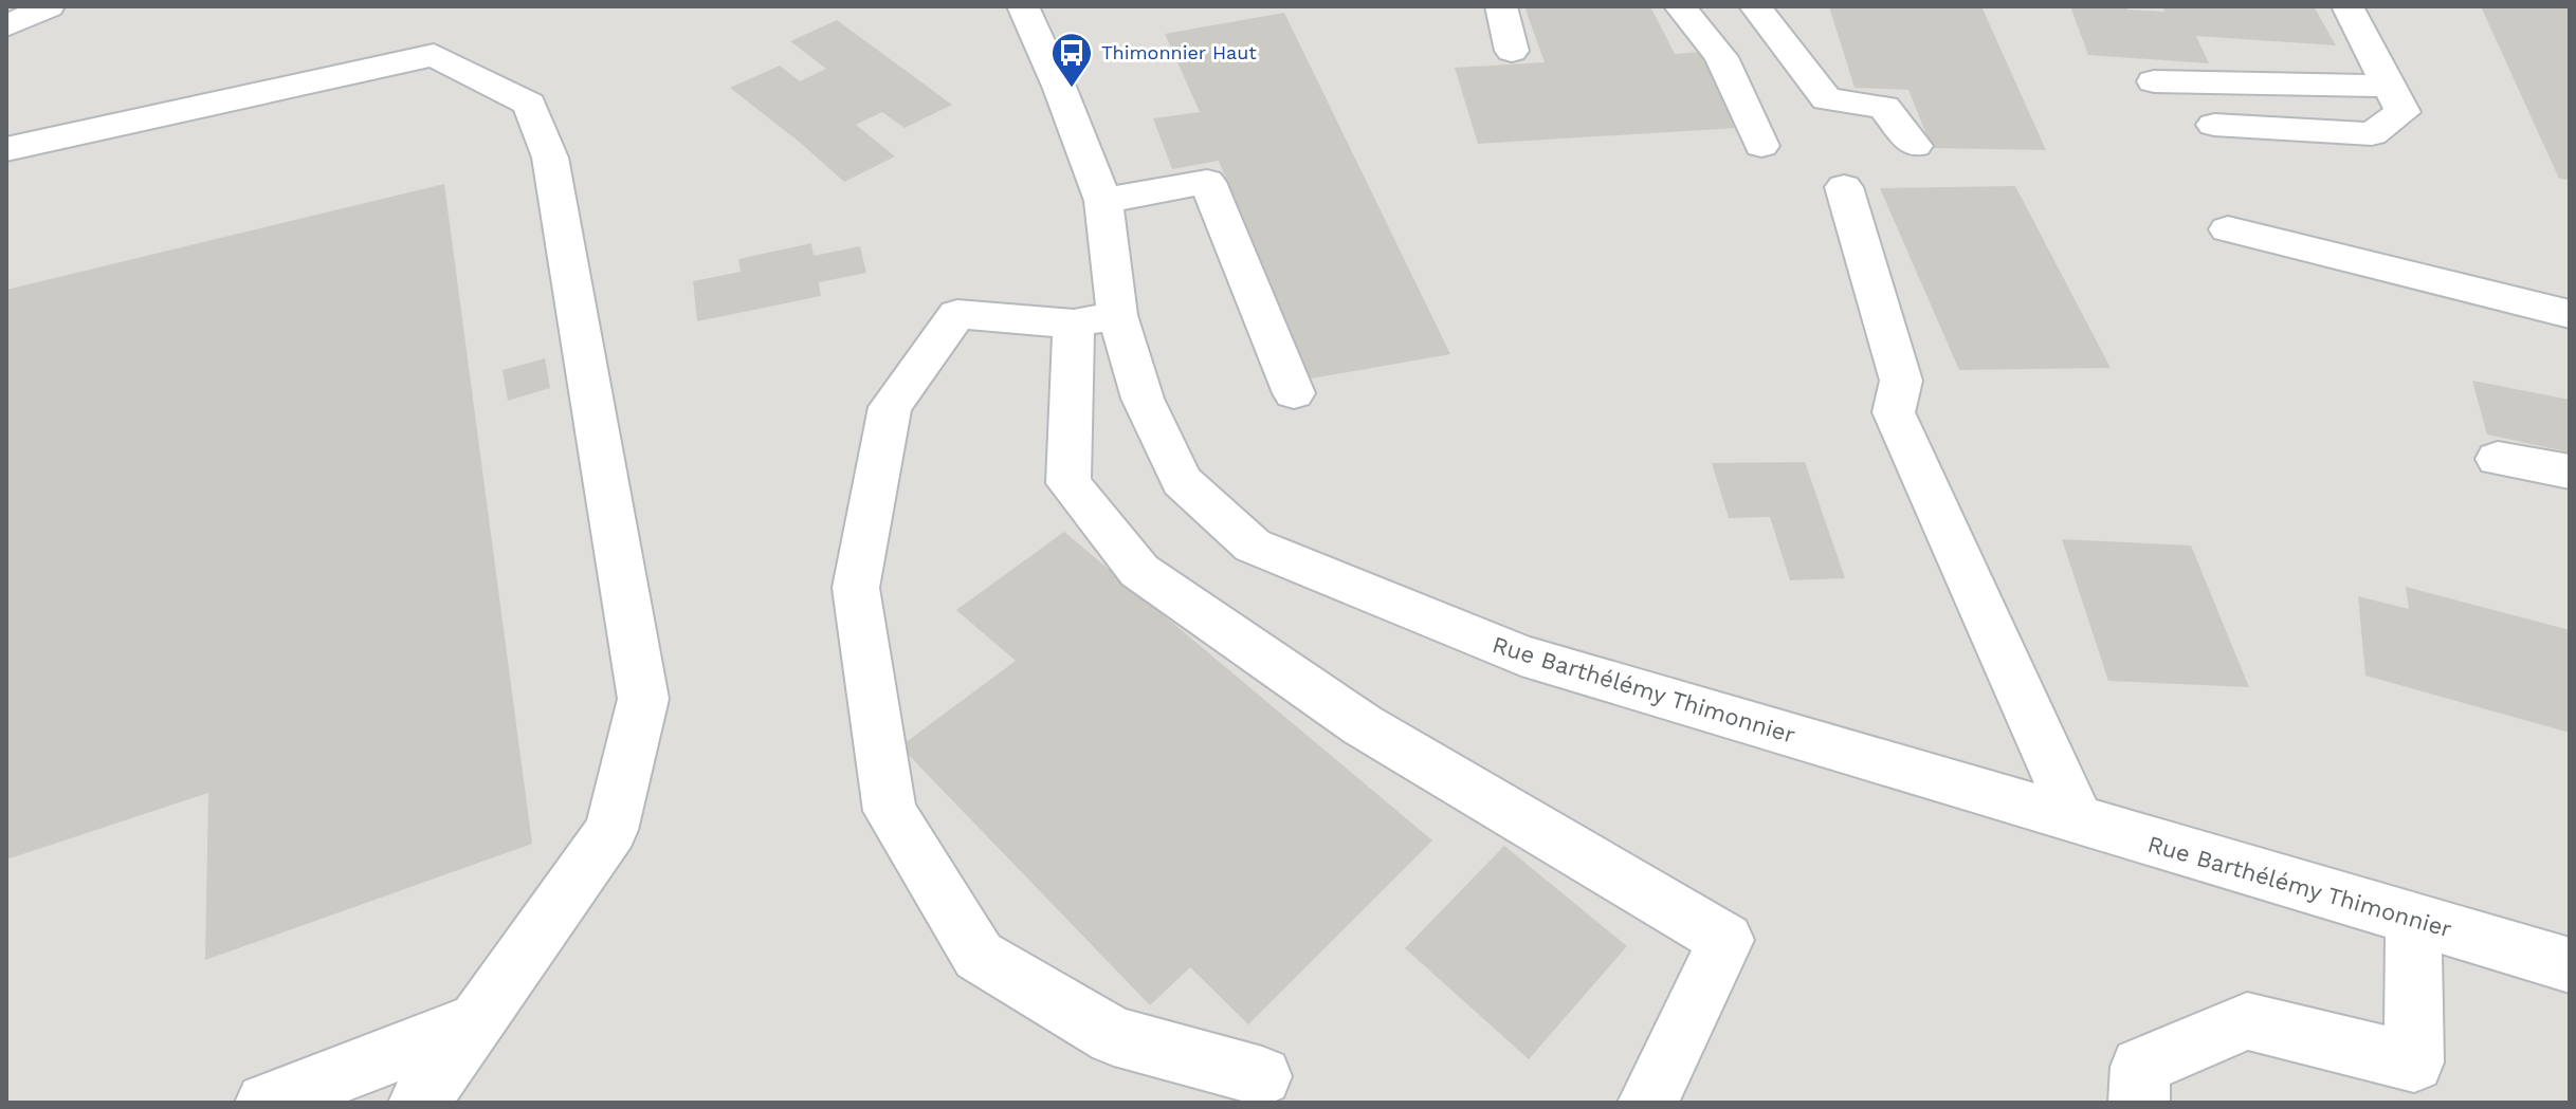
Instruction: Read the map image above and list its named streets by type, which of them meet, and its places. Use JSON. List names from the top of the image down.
{
  "streets": {
    "street": ["Rue Barthélémy Thimonnier"]
  },
  "places": {
    "bus stop": ["Thimonnier Haut"]
  }
}
